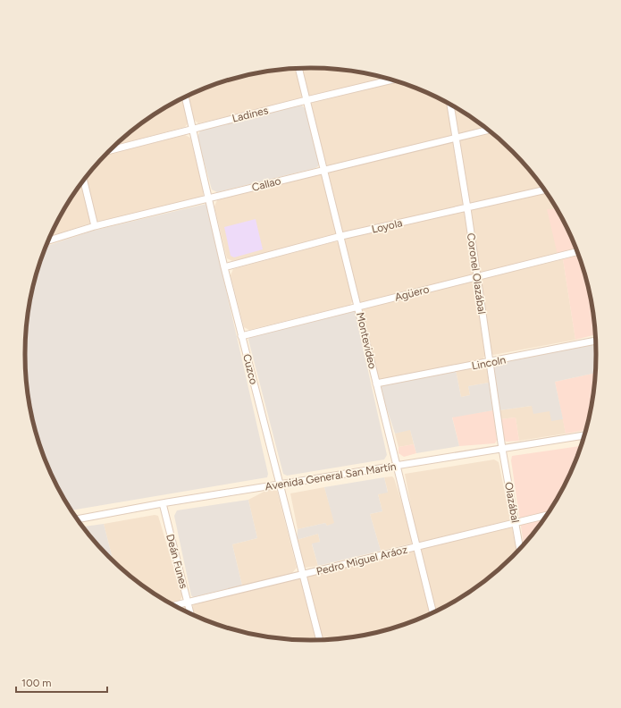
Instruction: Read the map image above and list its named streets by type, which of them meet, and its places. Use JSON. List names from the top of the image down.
{
  "streets": {
    "street": [
      "Ladines",
      "Callao",
      "Loyola",
      "Coronel Olazábal",
      "Agüero",
      "Montevideo",
      "Lincoln",
      "Cuzco",
      "Avenida General San Martín",
      "Olazábal",
      "Pedro Miguel Aráoz",
      "Deán Funes"
    ]
  },
  "crossings": [
    ["Ladines", "Montevideo"],
    ["Ladines", "Cuzco"],
    ["Callao", "Coronel Olazábal"],
    ["Callao", "Montevideo"],
    ["Callao", "Cuzco"],
    ["Loyola", "Coronel Olazábal"],
    ["Loyola", "Montevideo"],
    ["Loyola", "Cuzco"],
    ["Coronel Olazábal", "Agüero"],
    ["Coronel Olazábal", "Lincoln"],
    ["Coronel Olazábal", "Avenida General San Martín"],
    ["Coronel Olazábal", "Olazábal"],
    ["Agüero", "Montevideo"],
    ["Agüero", "Cuzco"],
    ["Montevideo", "Lincoln"],
    ["Montevideo", "Avenida General San Martín"],
    ["Montevideo", "Pedro Miguel Aráoz"],
    ["Cuzco", "Avenida General San Martín"],
    ["Cuzco", "Pedro Miguel Aráoz"],
    ["Avenida General San Martín", "Olazábal"],
    ["Avenida General San Martín", "Deán Funes"],
    ["Olazábal", "Pedro Miguel Aráoz"],
    ["Pedro Miguel Aráoz", "Deán Funes"]
  ],
  "scale_bar": "100 m"
}
